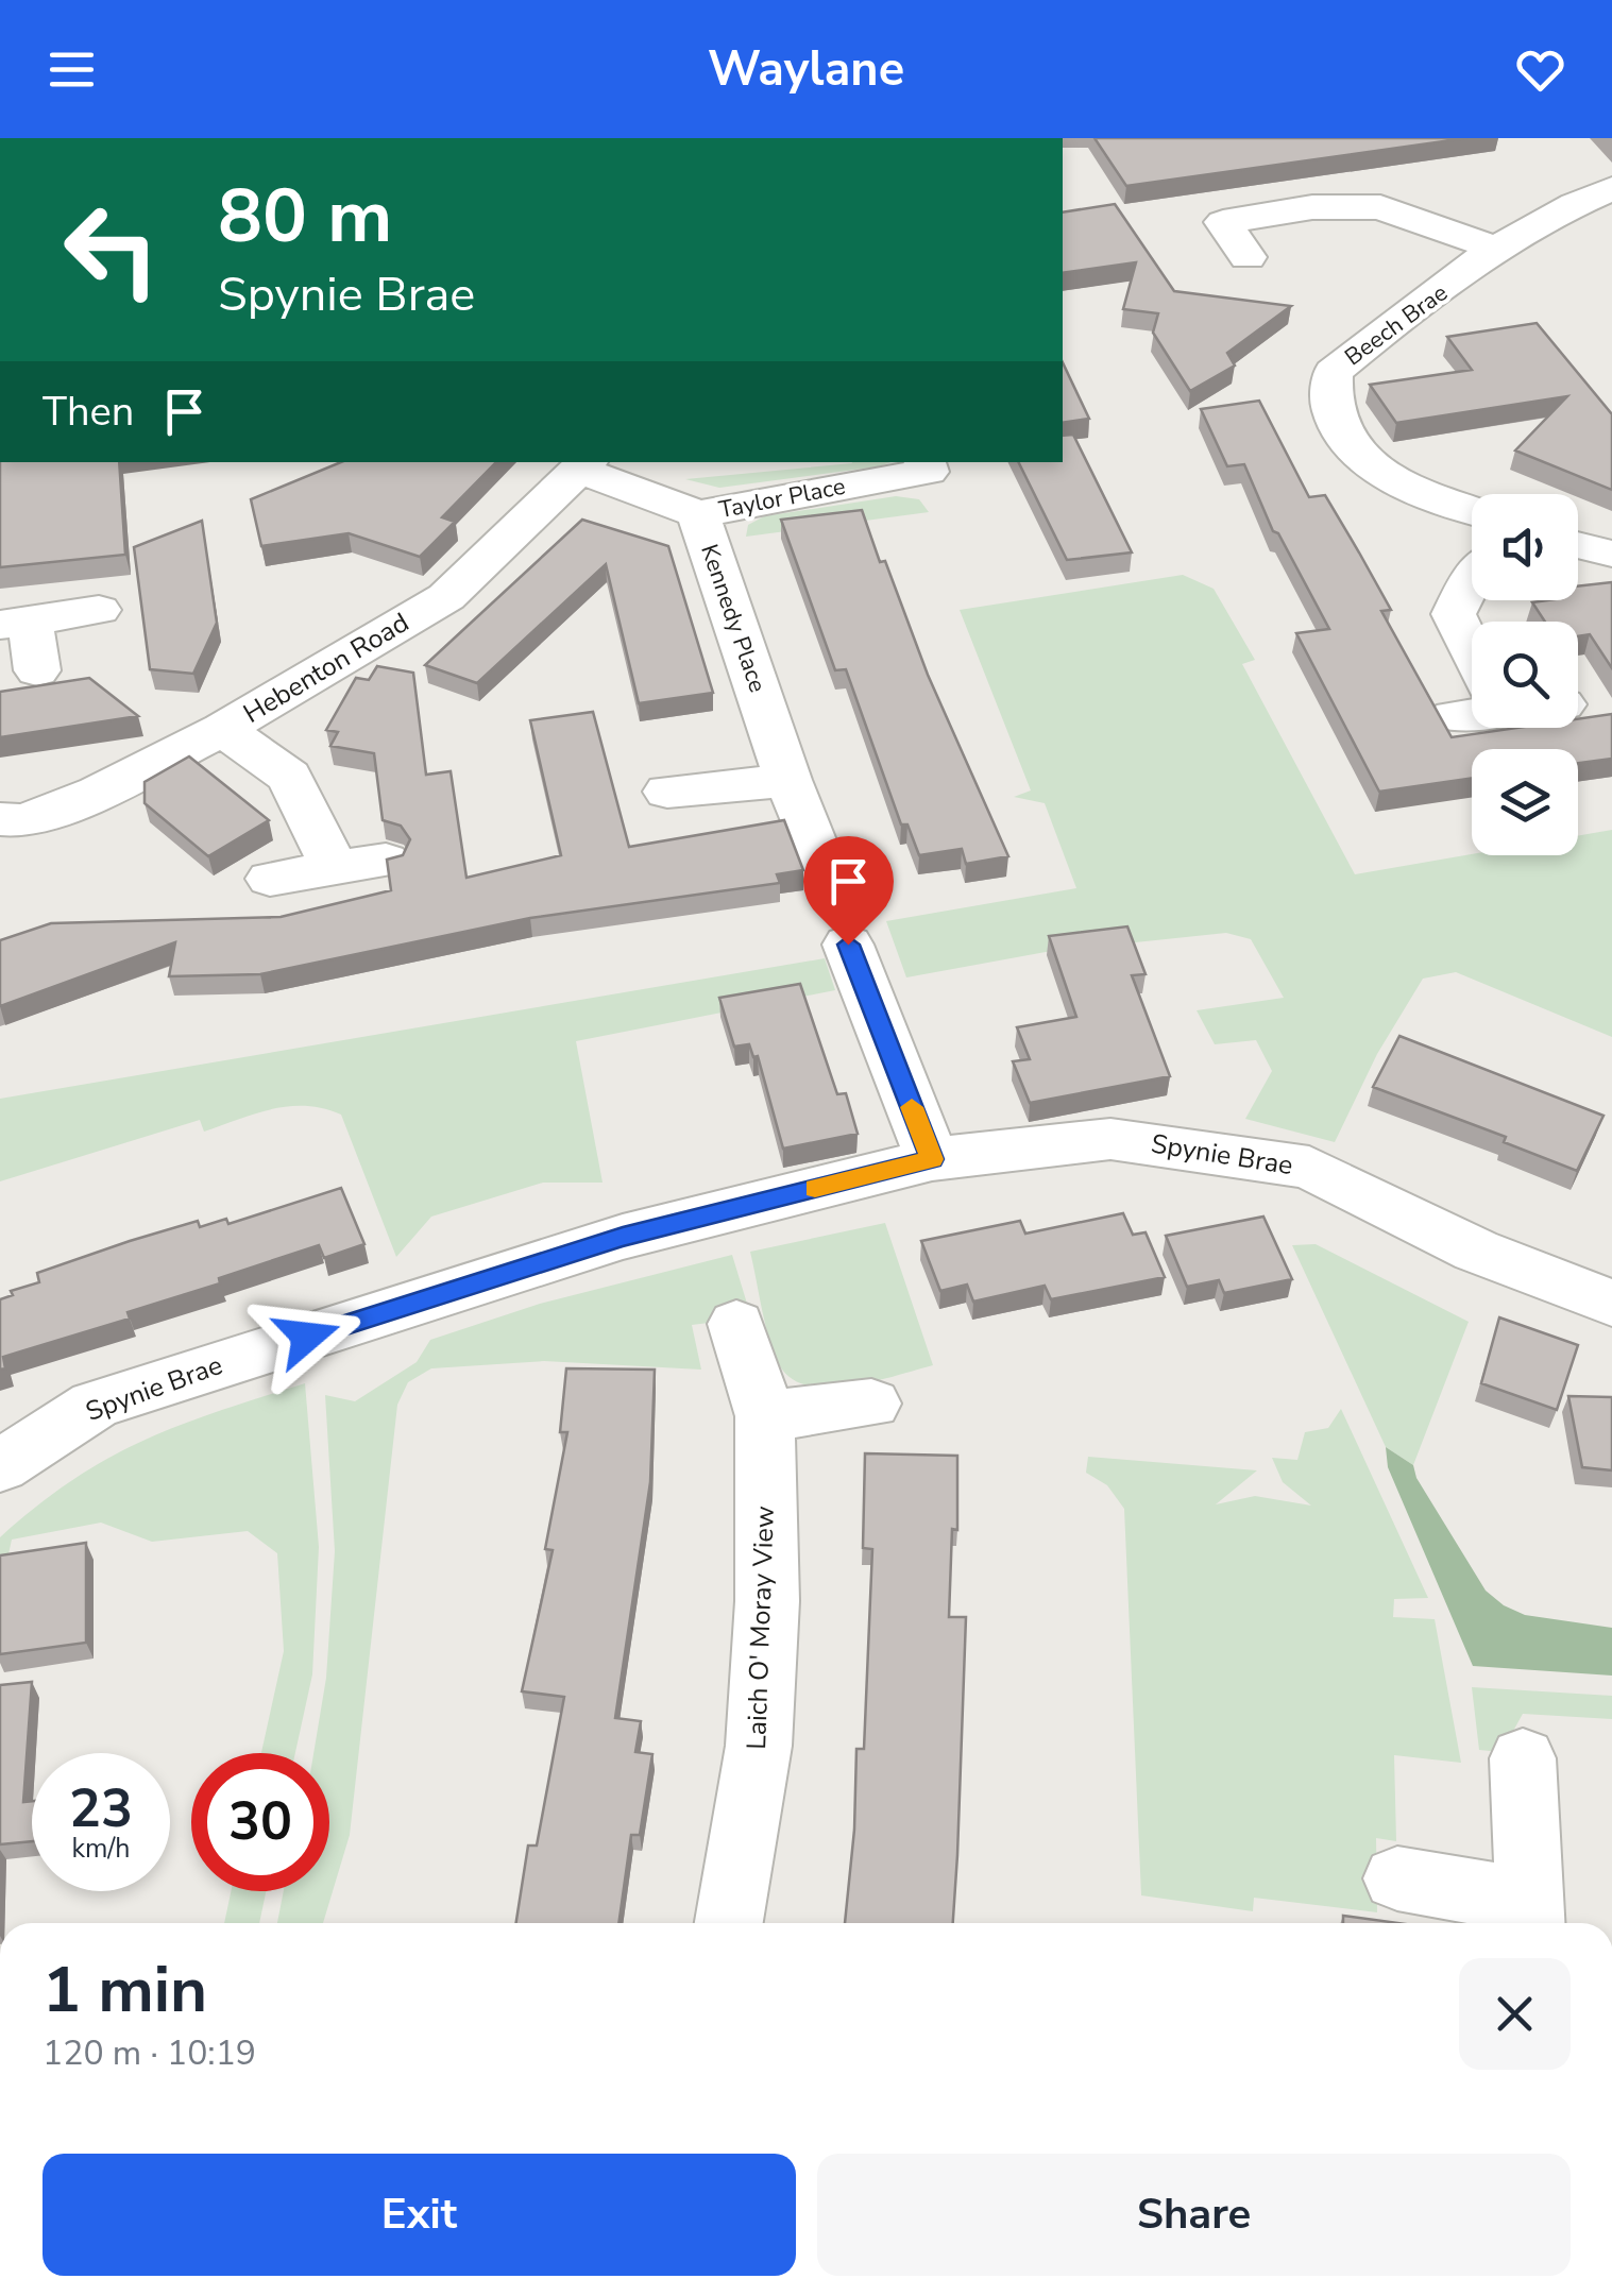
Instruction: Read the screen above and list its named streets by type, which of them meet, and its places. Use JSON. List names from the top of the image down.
{
  "streets": {
    "street": [
      "Beech Brae",
      "Taylor Place",
      "Kennedy Place",
      "Hebenton Road",
      "Spynie Brae",
      "Laich O' Moray View"
    ]
  },
  "crossings": [
    ["Taylor Place", "Kennedy Place"],
    ["Kennedy Place", "Hebenton Road"]
  ],
  "page": {
    "header": "Waylane",
    "turn": ["80 m", "Spynie Brae"],
    "then": "Then",
    "speed": "23 km/h",
    "limit": "30",
    "heading": ["1 min", "120 m · 10:19"],
    "buttons": ["Exit", "Share"]
  }
}
